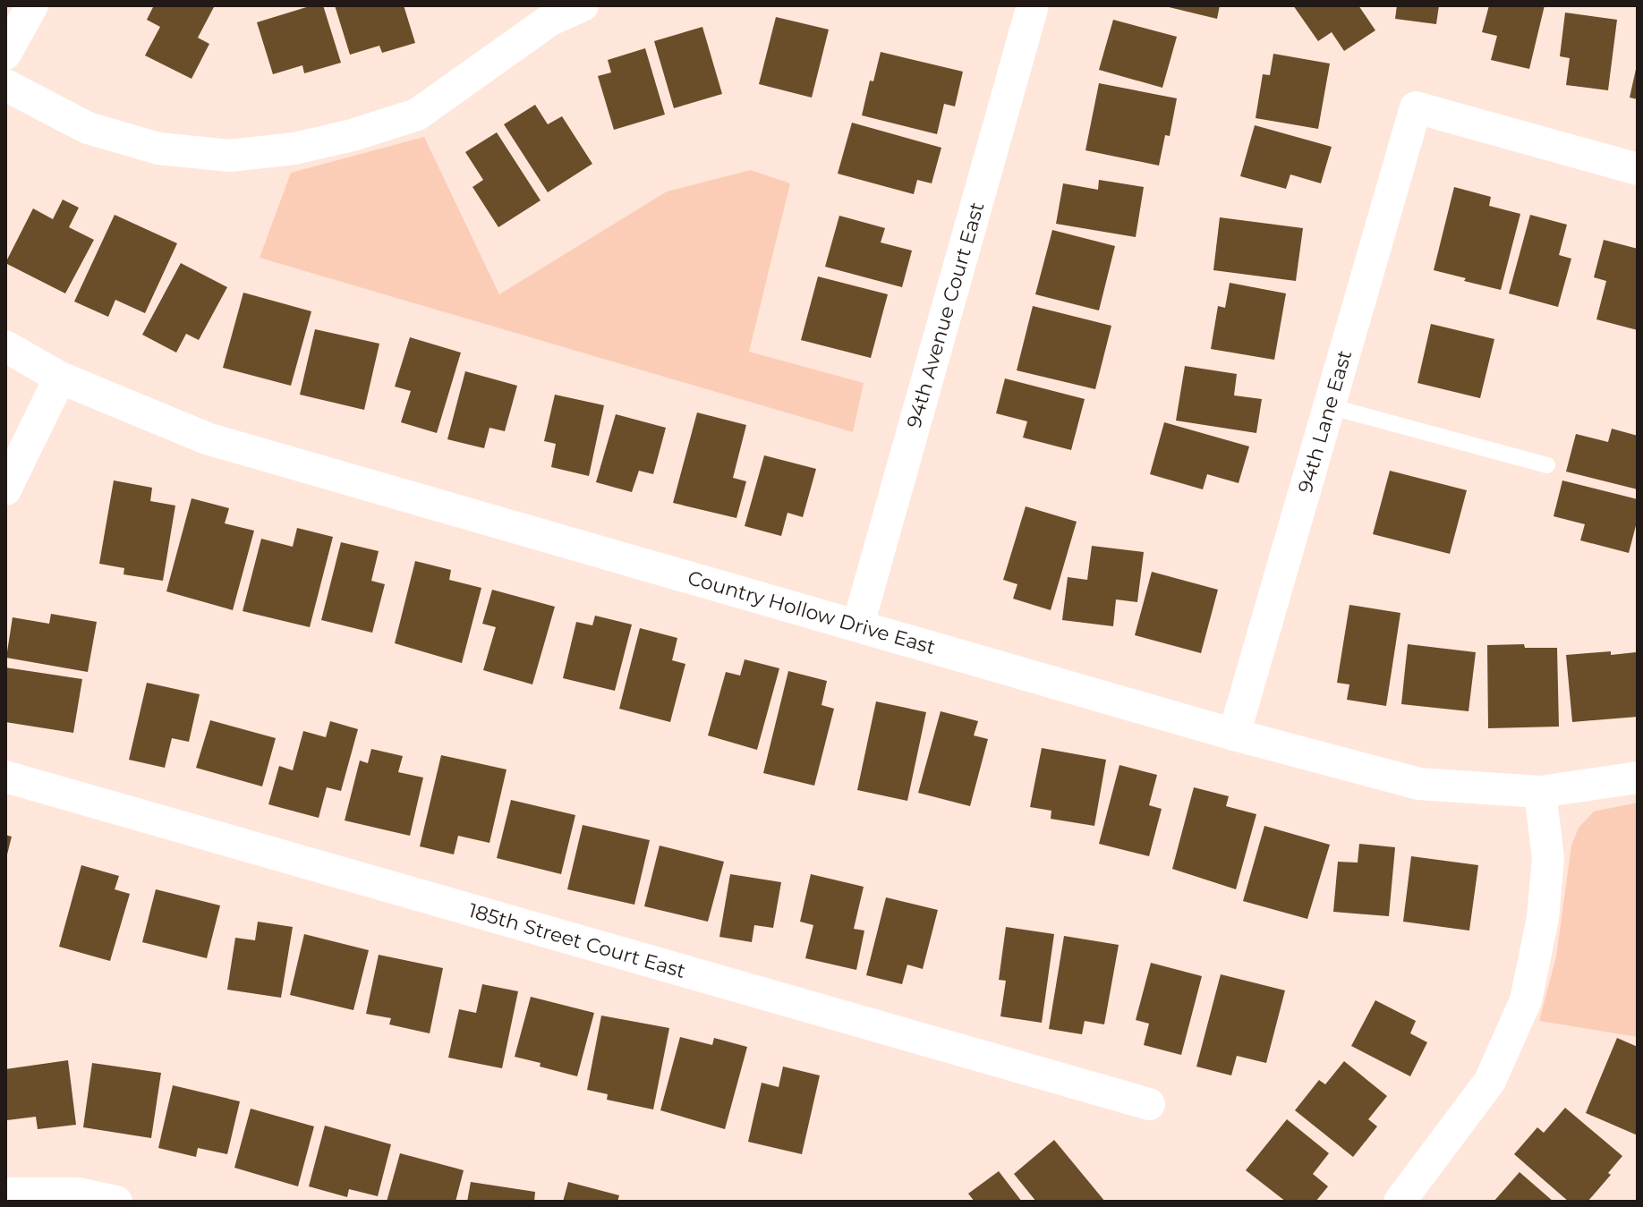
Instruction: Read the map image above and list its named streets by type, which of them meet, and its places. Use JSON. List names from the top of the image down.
{
  "streets": {
    "street": [
      "94th Avenue Court East",
      "94th Lane East",
      "Country Hollow Drive East",
      "185th Street Court East"
    ]
  },
  "crossings": [
    ["94th Avenue Court East", "Country Hollow Drive East"],
    ["94th Lane East", "Country Hollow Drive East"]
  ]
}
